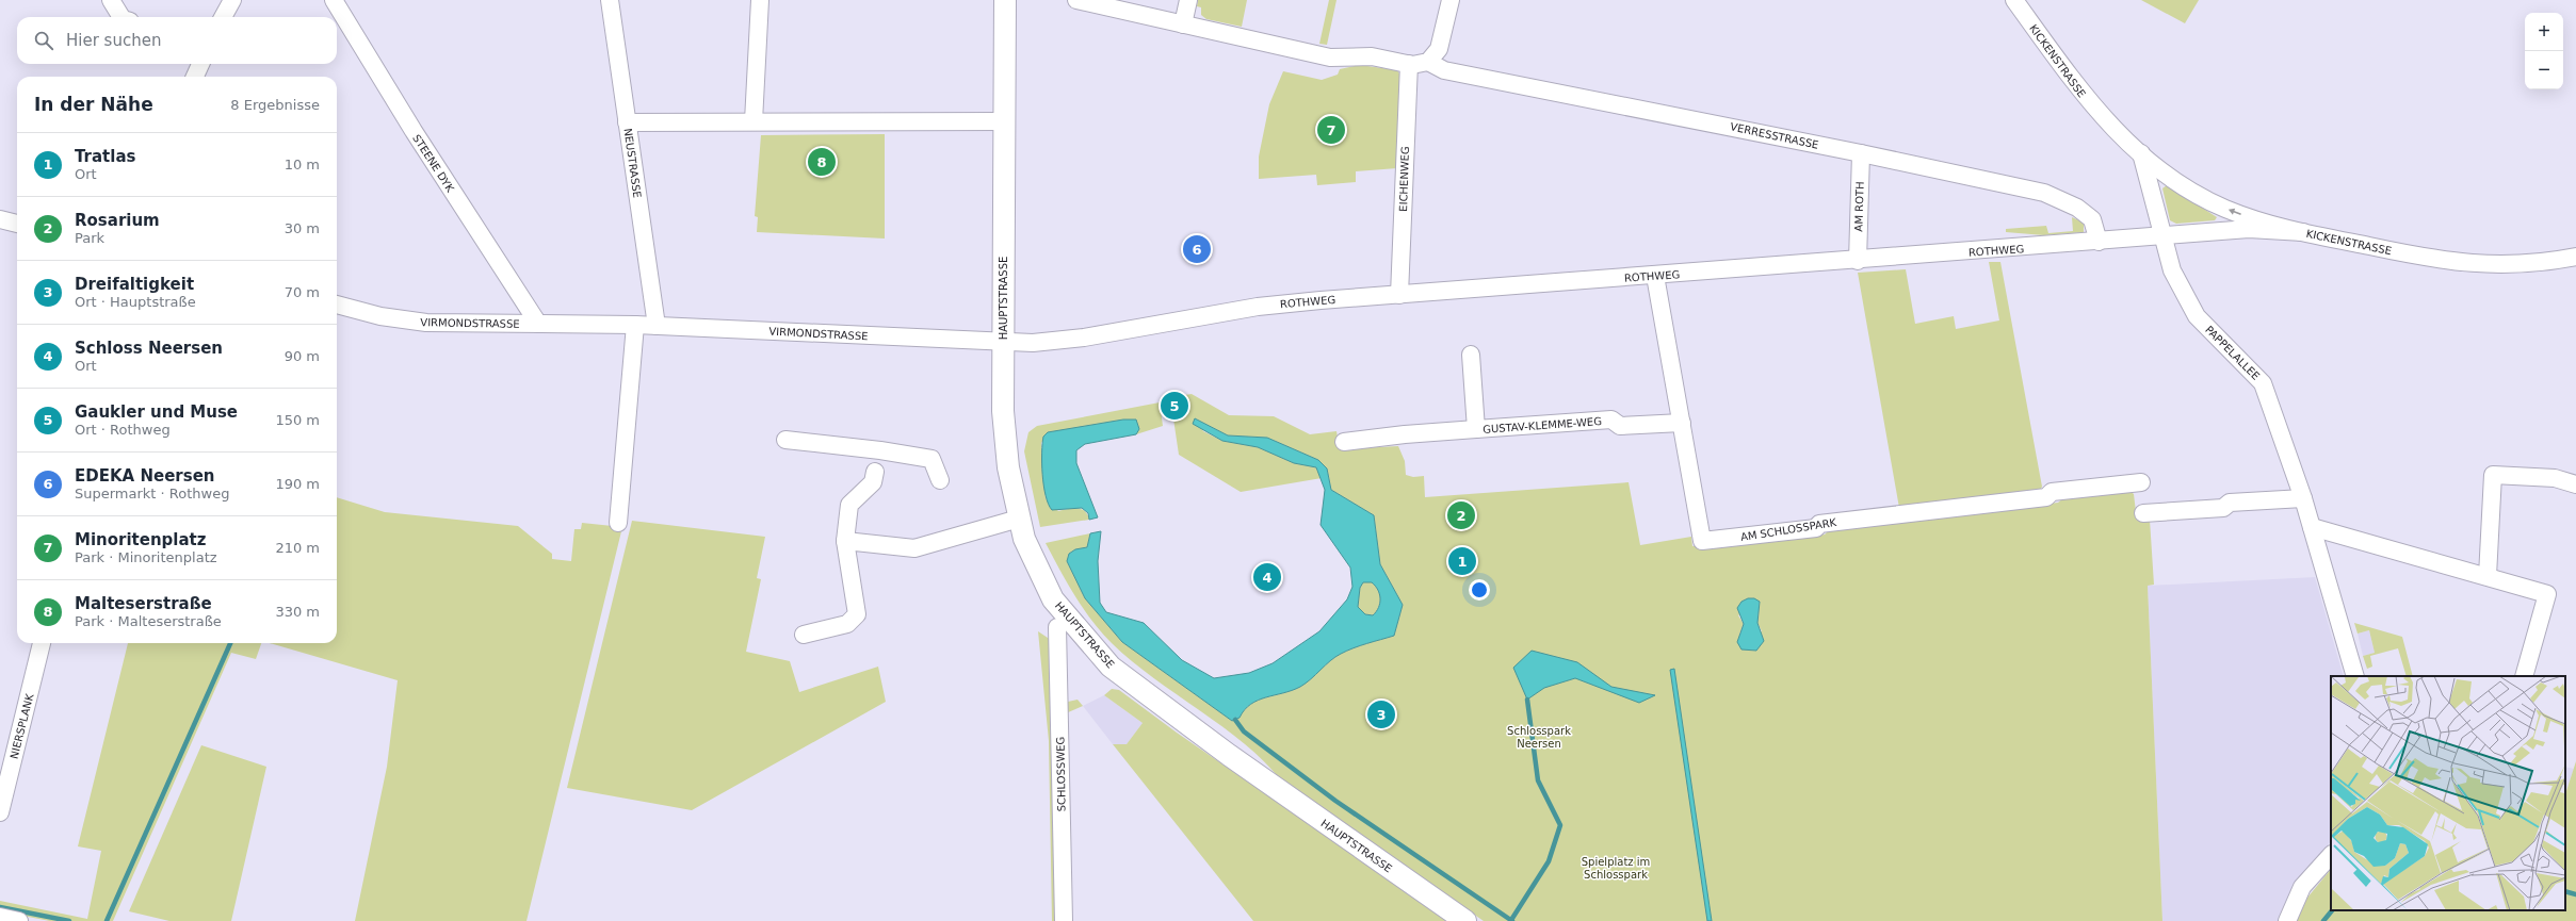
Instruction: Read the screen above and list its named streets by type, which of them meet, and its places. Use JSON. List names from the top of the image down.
{
  "streets": {
    "street": [
      "KICKENSTRASSE",
      "VERRESSTRASSE",
      "STEENE DYK",
      "NEUSTRASSE",
      "EICHENWEG",
      "AM ROTH",
      "ROTHWEG",
      "HAUPTSTRASSE",
      "VIRMONDSTRASSE",
      "PAPPELALLEE",
      "GUSTAV-KLEMME-WEG",
      "AM SCHLOSSPARK",
      "NIERSPLANK",
      "SCHLOSSWEG"
    ]
  },
  "crossings": [
    ["KICKENSTRASSE", "ROTHWEG"],
    ["VERRESSTRASSE", "EICHENWEG"],
    ["VERRESSTRASSE", "AM ROTH"],
    ["VERRESSTRASSE", "ROTHWEG"],
    ["STEENE DYK", "VIRMONDSTRASSE"],
    ["NEUSTRASSE", "VIRMONDSTRASSE"],
    ["EICHENWEG", "ROTHWEG"],
    ["AM ROTH", "ROTHWEG"],
    ["ROTHWEG", "HAUPTSTRASSE"],
    ["ROTHWEG", "VIRMONDSTRASSE"],
    ["ROTHWEG", "PAPPELALLEE"],
    ["ROTHWEG", "AM SCHLOSSPARK"],
    ["HAUPTSTRASSE", "VIRMONDSTRASSE"],
    ["GUSTAV-KLEMME-WEG", "AM SCHLOSSPARK"]
  ],
  "parks": ["Schlosspark Neersen", "Spielplatz im Schlosspark"],
  "page": {
    "map_buttons": ["+", "−"],
    "search": "Hier suchen",
    "heading": ["In der Nähe", "8 Ergebnisse"],
    "pins": [
      "7",
      "8",
      "6",
      "5",
      "2",
      "1",
      "4",
      "3"
    ],
    "list": [
      {
        "mark": "1",
        "name": "Tratlas",
        "note": "Ort",
        "value": "10 m"
      },
      {
        "mark": "2",
        "name": "Rosarium",
        "note": "Park",
        "value": "30 m"
      },
      {
        "mark": "3",
        "name": "Dreifaltigkeit",
        "note": "Ort · Hauptstraße",
        "value": "70 m"
      },
      {
        "mark": "4",
        "name": "Schloss Neersen",
        "note": "Ort",
        "value": "90 m"
      },
      {
        "mark": "5",
        "name": "Gaukler und Muse",
        "note": "Ort · Rothweg",
        "value": "150 m"
      },
      {
        "mark": "6",
        "name": "EDEKA Neersen",
        "note": "Supermarkt · Rothweg",
        "value": "190 m"
      },
      {
        "mark": "7",
        "name": "Minoritenplatz",
        "note": "Park · Minoritenplatz",
        "value": "210 m"
      },
      {
        "mark": "8",
        "name": "Malteserstraße",
        "note": "Park · Malteserstraße",
        "value": "330 m"
      }
    ]
  }
}
